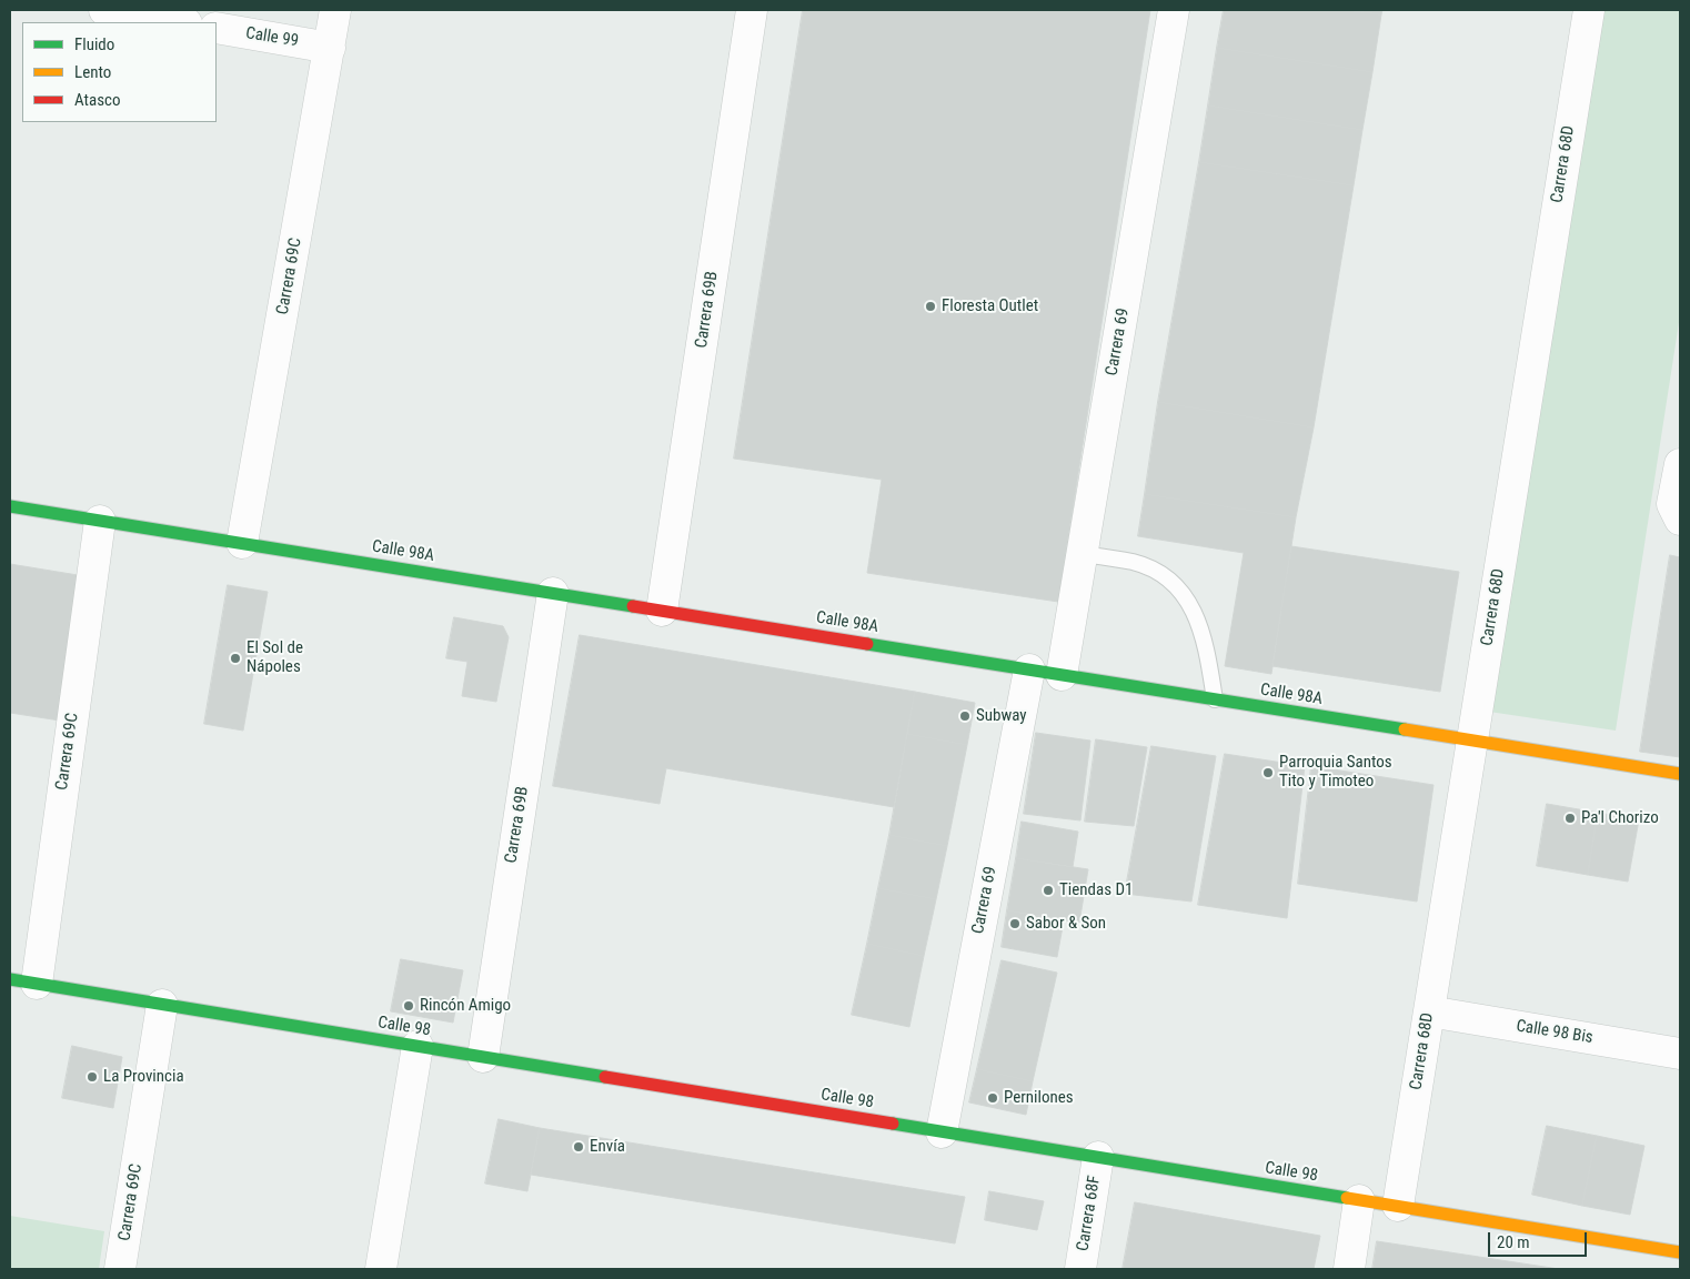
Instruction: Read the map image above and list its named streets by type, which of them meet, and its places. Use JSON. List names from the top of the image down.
{
  "streets": {
    "street": [
      "Calle 99",
      "Carrera 68D",
      "Carrera 69C",
      "Carrera 69B",
      "Carrera 69",
      "Calle 98A",
      "Calle 98",
      "Calle 98 Bis",
      "Carrera 68F"
    ]
  },
  "crossings": [
    ["Calle 99", "Carrera 69C"],
    ["Carrera 68D", "Calle 98A"],
    ["Carrera 68D", "Calle 98"],
    ["Carrera 68D", "Calle 98 Bis"],
    ["Carrera 69C", "Calle 98A"],
    ["Carrera 69C", "Calle 98"],
    ["Carrera 69B", "Calle 98A"],
    ["Carrera 69B", "Calle 98"],
    ["Carrera 69", "Calle 98A"],
    ["Carrera 69", "Calle 98"],
    ["Calle 98", "Carrera 68F"]
  ],
  "places": [
    "Floresta Outlet",
    "El Sol de Nápoles",
    "Subway",
    "Parroquia Santos Tito y Timoteo",
    "Pa'l Chorizo",
    "Tiendas D1",
    "Sabor & Son",
    "Rincón Amigo",
    "La Provincia",
    "Pernilones",
    "Envía"
  ],
  "legend": ["Fluido", "Lento", "Atasco"],
  "scale_bar": "20 m"
}
